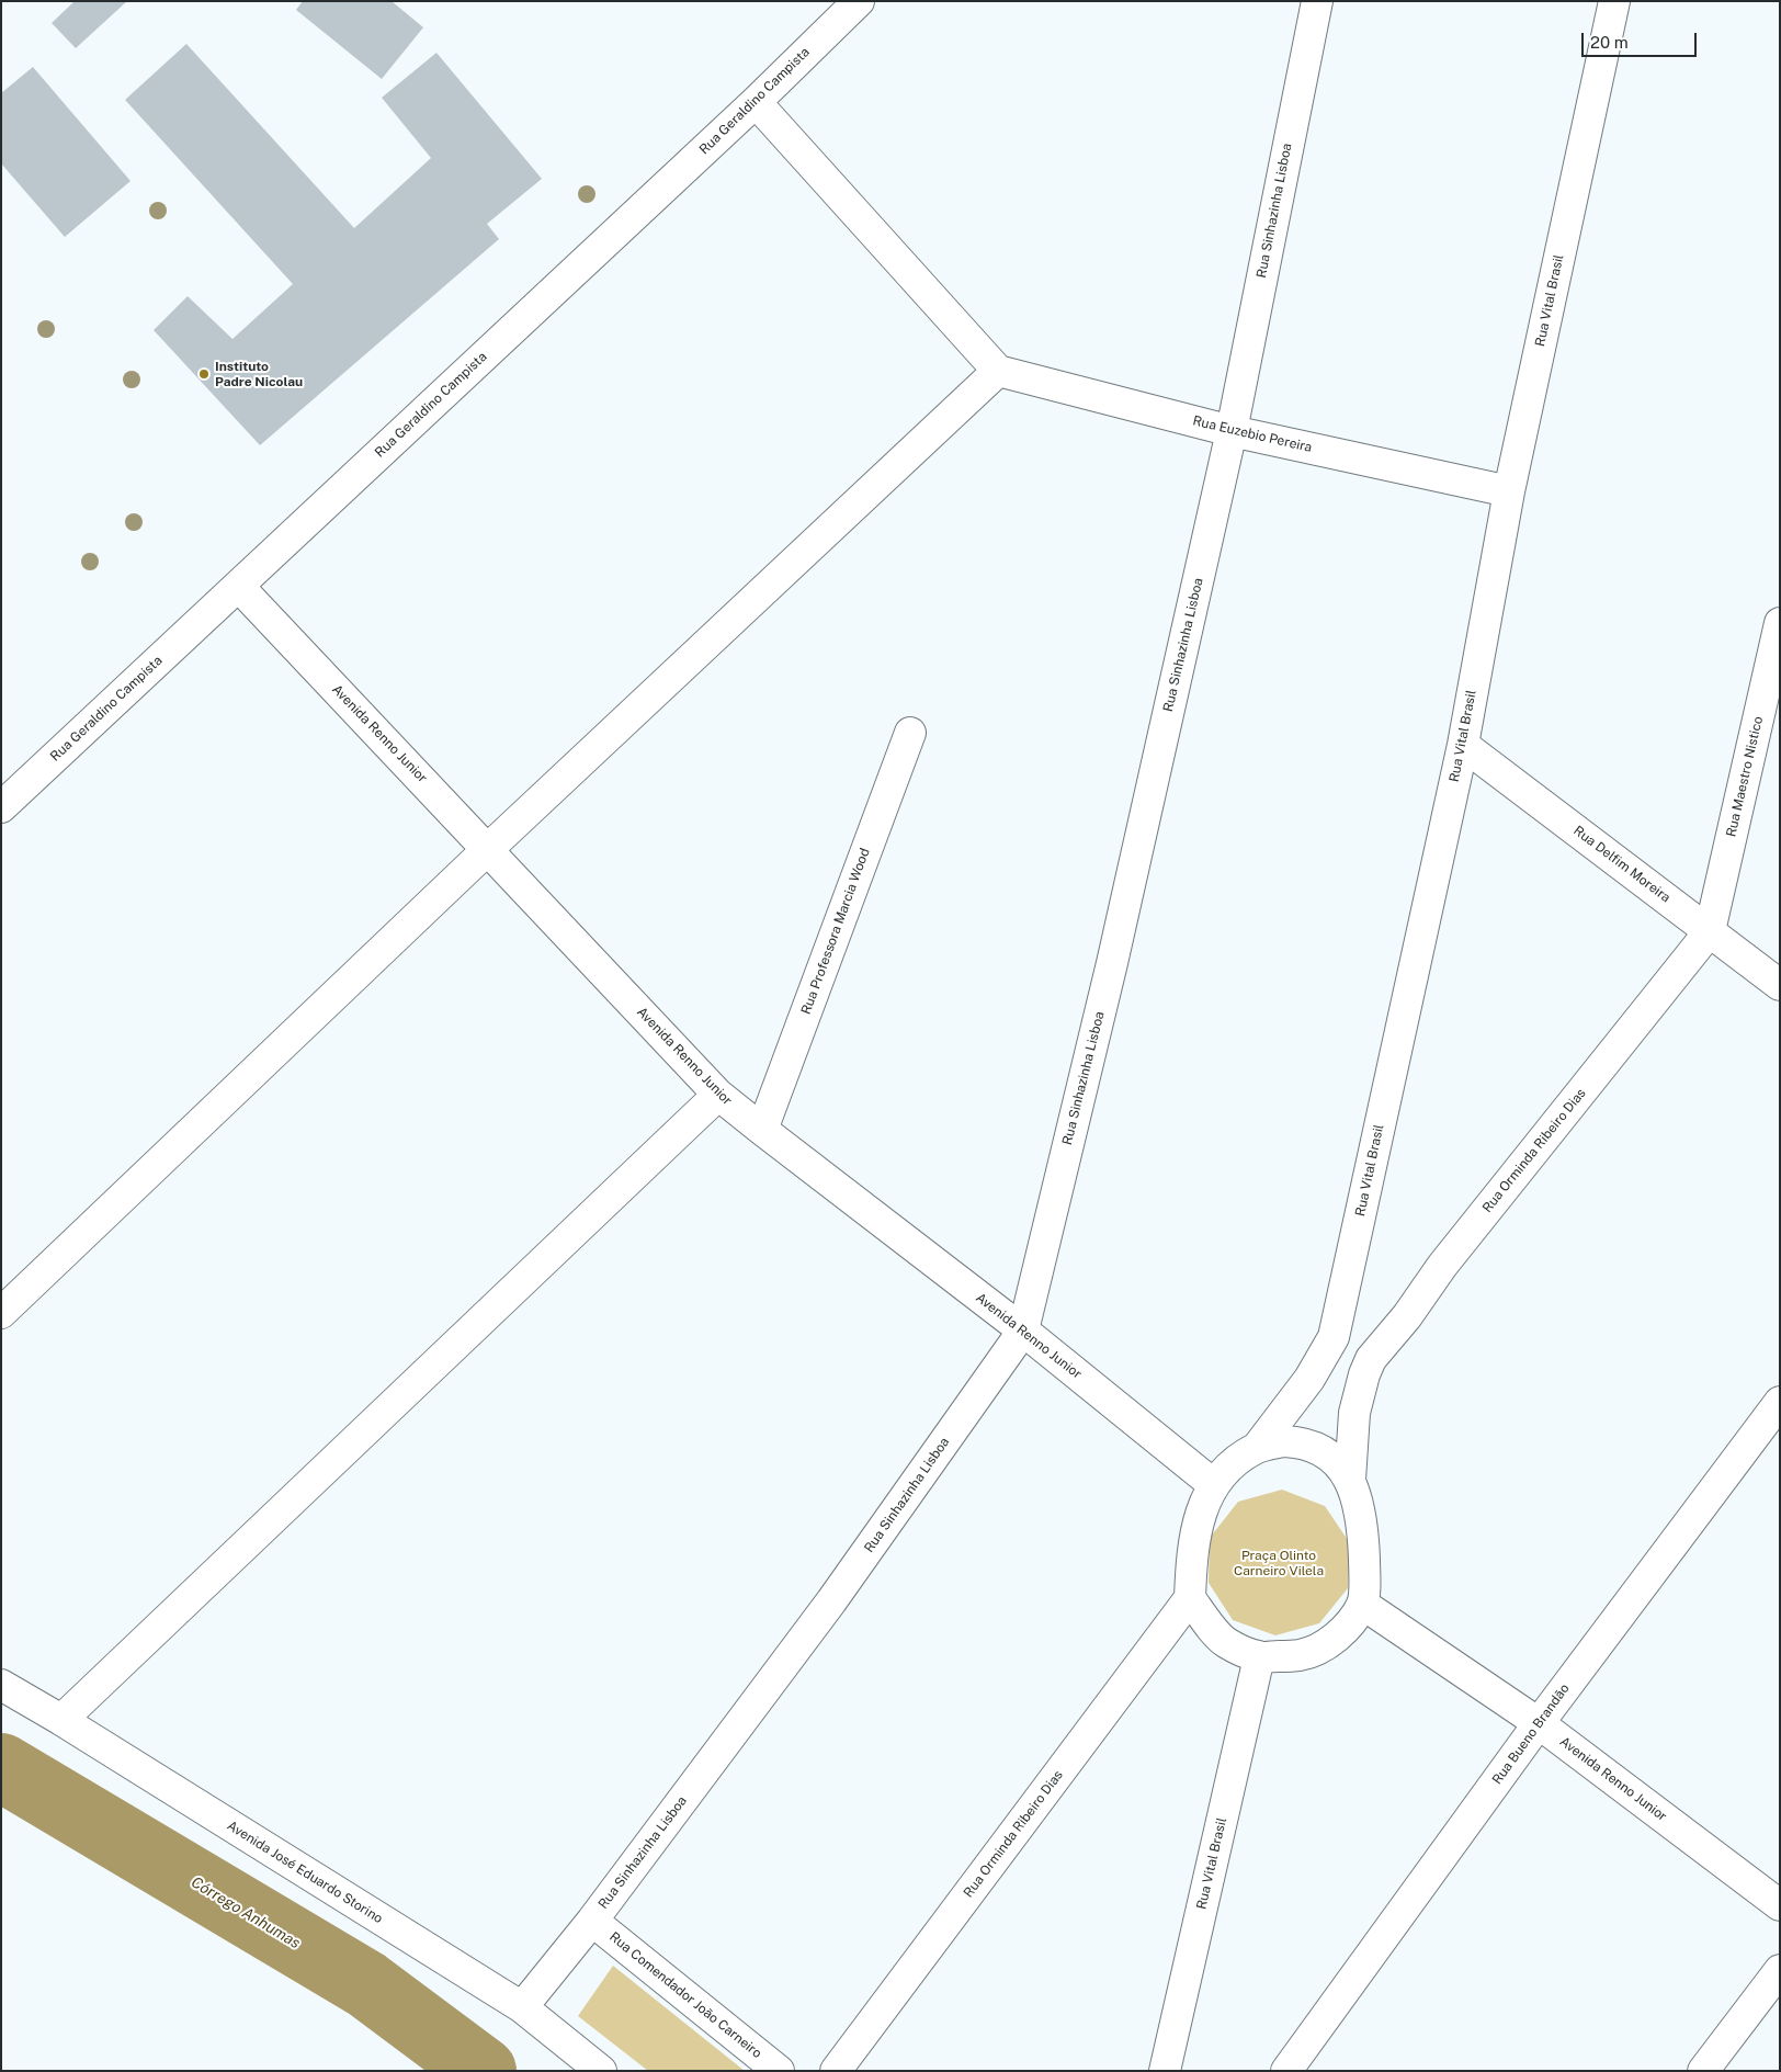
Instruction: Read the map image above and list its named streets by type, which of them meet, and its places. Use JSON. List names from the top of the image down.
{
  "streets": {
    "street": [
      "Rua Geraldino Campista",
      "Rua Sinhazinha Lisboa",
      "Rua Vital Brasil",
      "Rua Euzebio Pereira",
      "Avenida Renno Junior",
      "Rua Maestro Nistico",
      "Rua Delfim Moreira",
      "Rua Professora Marcia Wood",
      "Rua Orminda Ribeiro Dias",
      "Rua Bueno Brandão",
      "Avenida José Eduardo Storino",
      "Rua Comendador João Carneiro"
    ]
  },
  "crossings": [
    ["Rua Geraldino Campista", "Avenida Renno Junior"],
    ["Rua Sinhazinha Lisboa", "Rua Euzebio Pereira"],
    ["Rua Sinhazinha Lisboa", "Avenida Renno Junior"],
    ["Rua Sinhazinha Lisboa", "Avenida José Eduardo Storino"],
    ["Rua Sinhazinha Lisboa", "Rua Comendador João Carneiro"],
    ["Rua Vital Brasil", "Rua Euzebio Pereira"],
    ["Rua Vital Brasil", "Rua Delfim Moreira"],
    ["Avenida Renno Junior", "Rua Professora Marcia Wood"],
    ["Avenida Renno Junior", "Rua Bueno Brandão"],
    ["Rua Maestro Nistico", "Rua Delfim Moreira"],
    ["Rua Maestro Nistico", "Rua Orminda Ribeiro Dias"],
    ["Rua Delfim Moreira", "Rua Orminda Ribeiro Dias"]
  ],
  "water": ["Córrego Anhumas"],
  "parks": ["Praça Olinto Carneiro Vilela"],
  "places": ["Instituto Padre Nicolau"],
  "scale_bar": "20 m"
}
